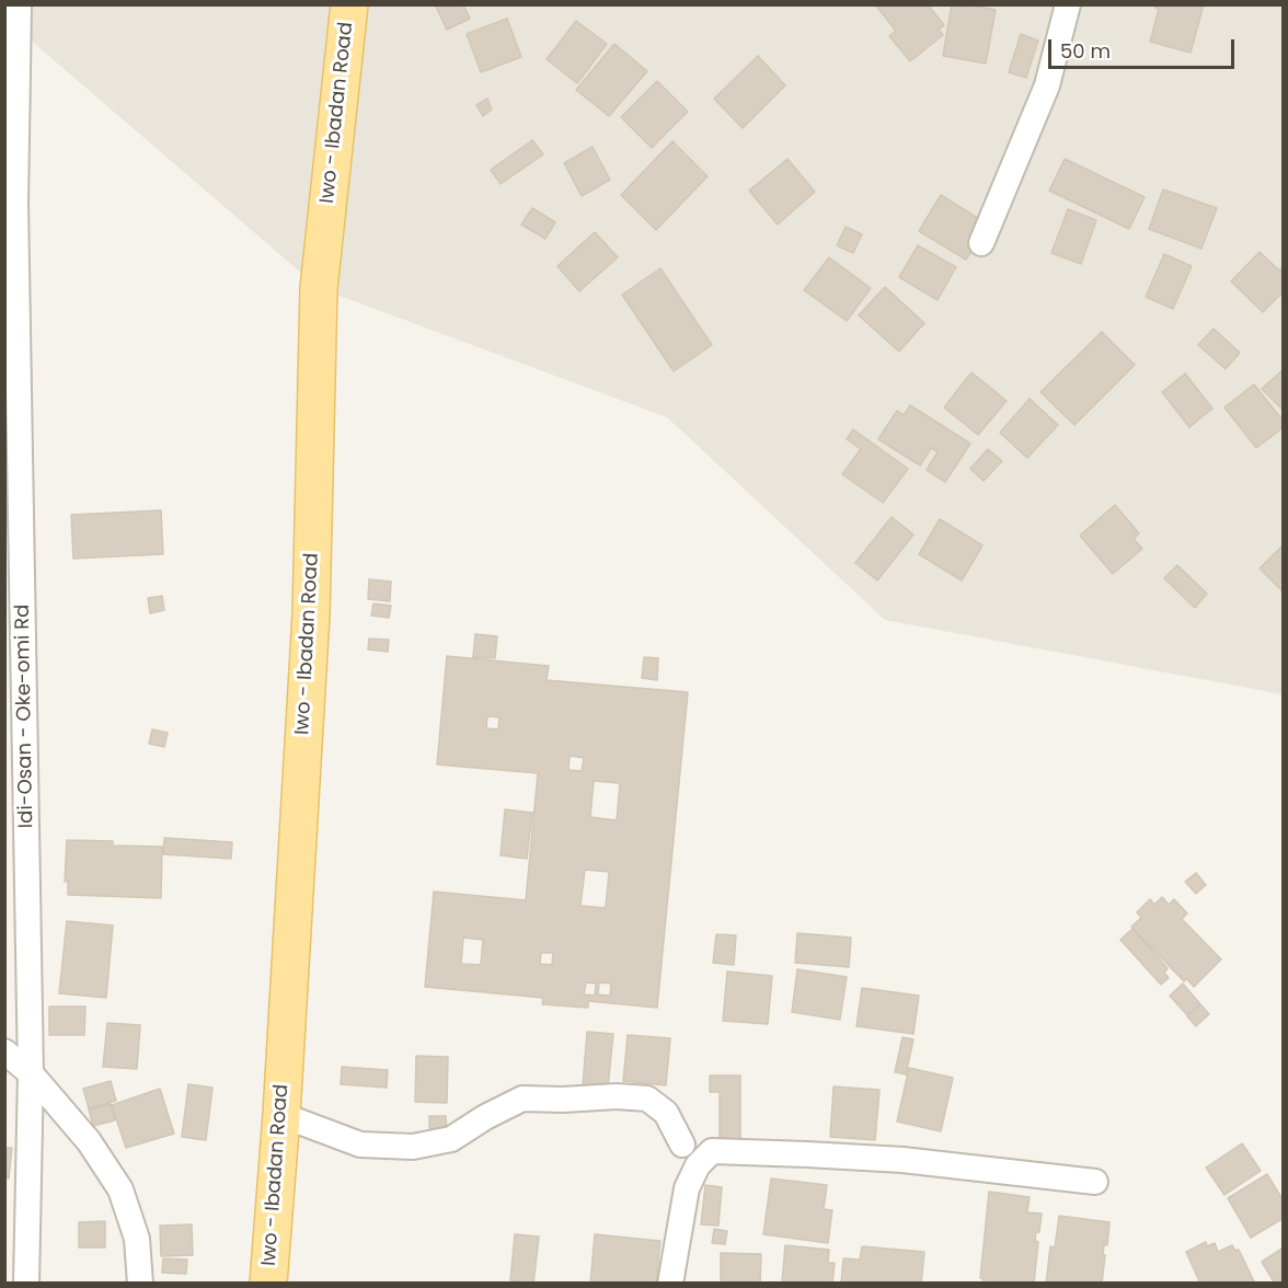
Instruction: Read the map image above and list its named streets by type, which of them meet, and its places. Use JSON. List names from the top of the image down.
{
  "streets": {
    "main road": ["Iwo - Ibadan Road"],
    "street": ["Idi-Osan - Oke-omi Rd"]
  },
  "scale_bar": "50 m"
}
